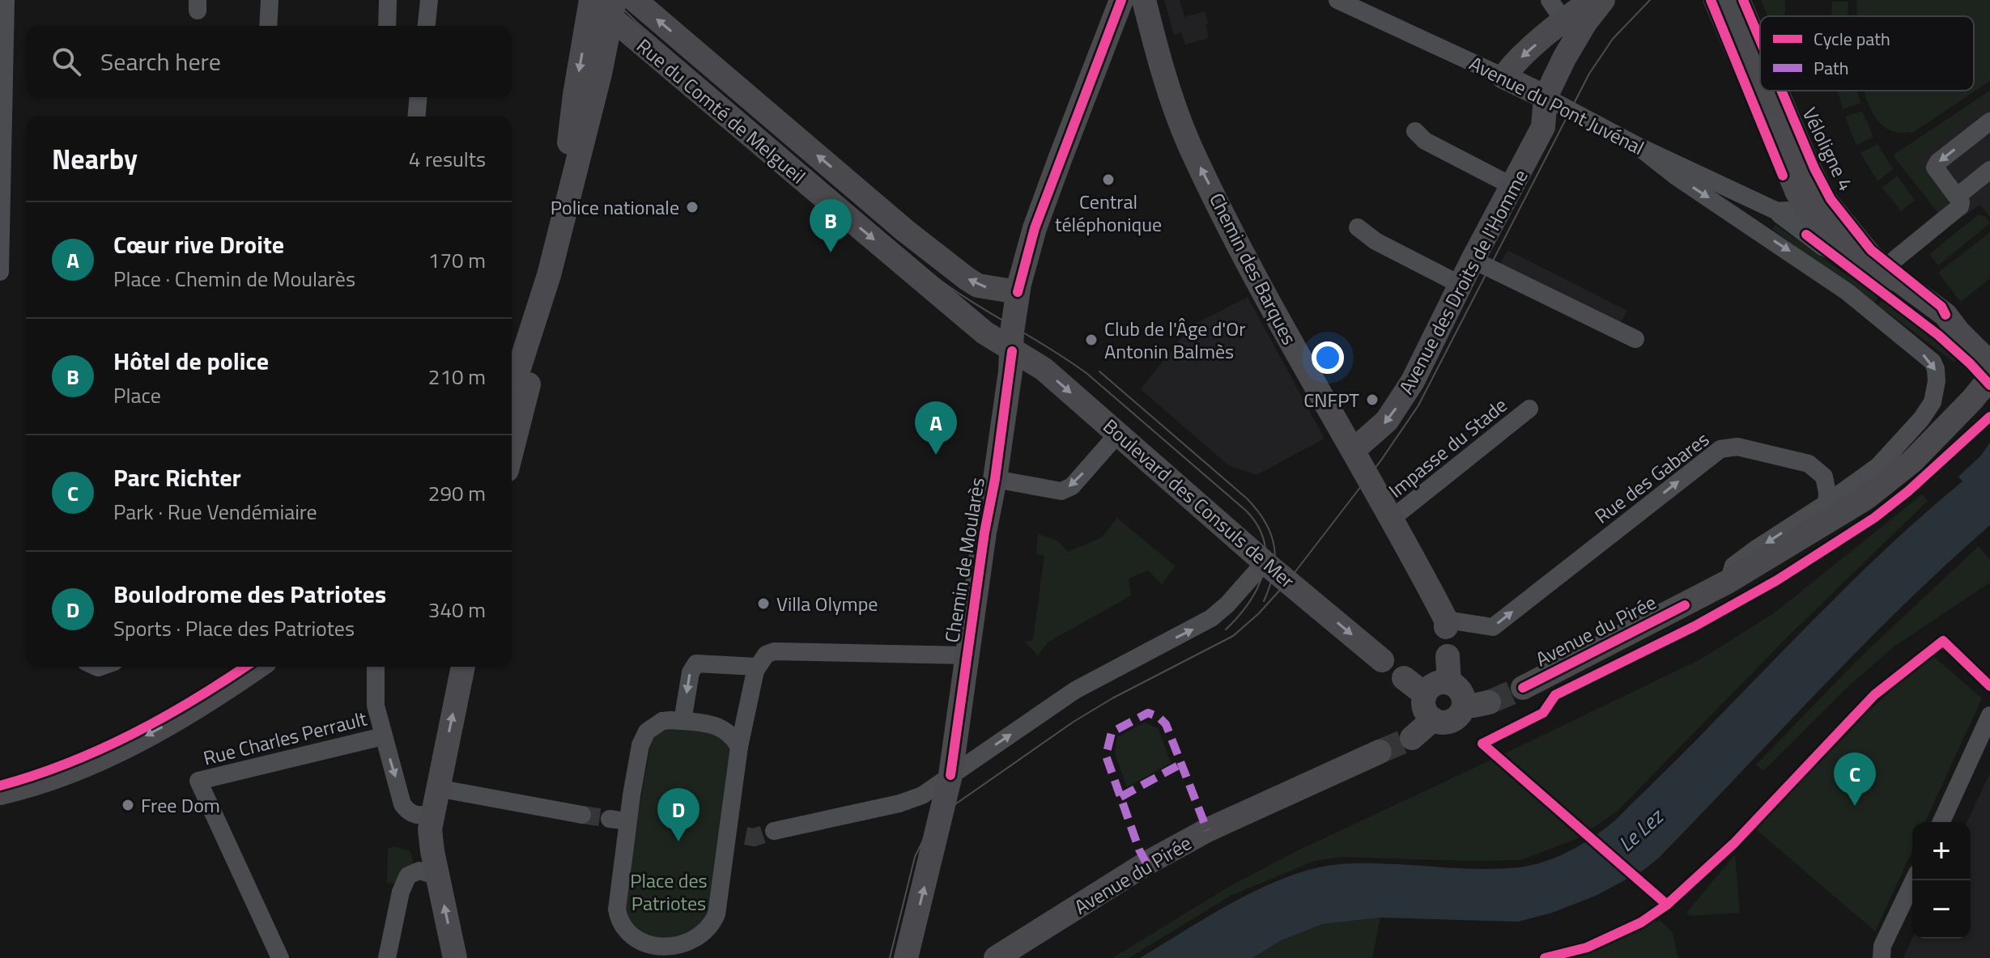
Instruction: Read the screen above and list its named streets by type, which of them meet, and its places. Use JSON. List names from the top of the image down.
{
  "streets": {
    "main road": [
      "Avenue du Pont Juvénal",
      "Rue du Comté de Melgueil",
      "Chemin des Barques",
      "Avenue des Droits de l'Homme",
      "Boulevard des Consuls de Mer",
      "Chemin de Moularès",
      "Avenue du Pirée"
    ],
    "street": ["Impasse du Stade", "Rue des Gabares", "Rue Charles Perrault"],
    "cycle path": ["Véloligne 4"]
  },
  "crossings": [
    ["Avenue du Pont Juvénal", "Avenue des Droits de l'Homme"],
    ["Rue du Comté de Melgueil", "Boulevard des Consuls de Mer"],
    ["Rue du Comté de Melgueil", "Chemin de Moularès"],
    ["Chemin des Barques", "Avenue des Droits de l'Homme"],
    ["Chemin des Barques", "Impasse du Stade"],
    ["Chemin des Barques", "Rue des Gabares"],
    ["Boulevard des Consuls de Mer", "Chemin de Moularès"]
  ],
  "one_way": [
    "Chemin des Barques",
    "Avenue des Droits de l'Homme",
    "Rue des Gabares",
    "Boulevard des Consuls de Mer"
  ],
  "water": ["Le Lez"],
  "parks": ["Place des Patriotes"],
  "places": [
    "Central téléphonique",
    "Police nationale",
    "Club de l'Âge d'Or Antonin Balmès",
    "CNFPT",
    "Villa Olympe",
    "Free Dom"
  ],
  "legend": ["Cycle path", "Path"],
  "page": {
    "search": "Search here",
    "heading": ["Nearby", "4 results"],
    "pins": [
      "B",
      "A",
      "C",
      "D"
    ],
    "list": [
      {
        "mark": "A",
        "name": "Cœur rive Droite",
        "note": "Place · Chemin de Moularès",
        "value": "170 m"
      },
      {
        "mark": "B",
        "name": "Hôtel de police",
        "note": "Place",
        "value": "210 m"
      },
      {
        "mark": "C",
        "name": "Parc Richter",
        "note": "Park · Rue Vendémiaire",
        "value": "290 m"
      },
      {
        "mark": "D",
        "name": "Boulodrome des Patriotes",
        "note": "Sports · Place des Patriotes",
        "value": "340 m"
      }
    ],
    "map_buttons": ["+", "−"]
  }
}
